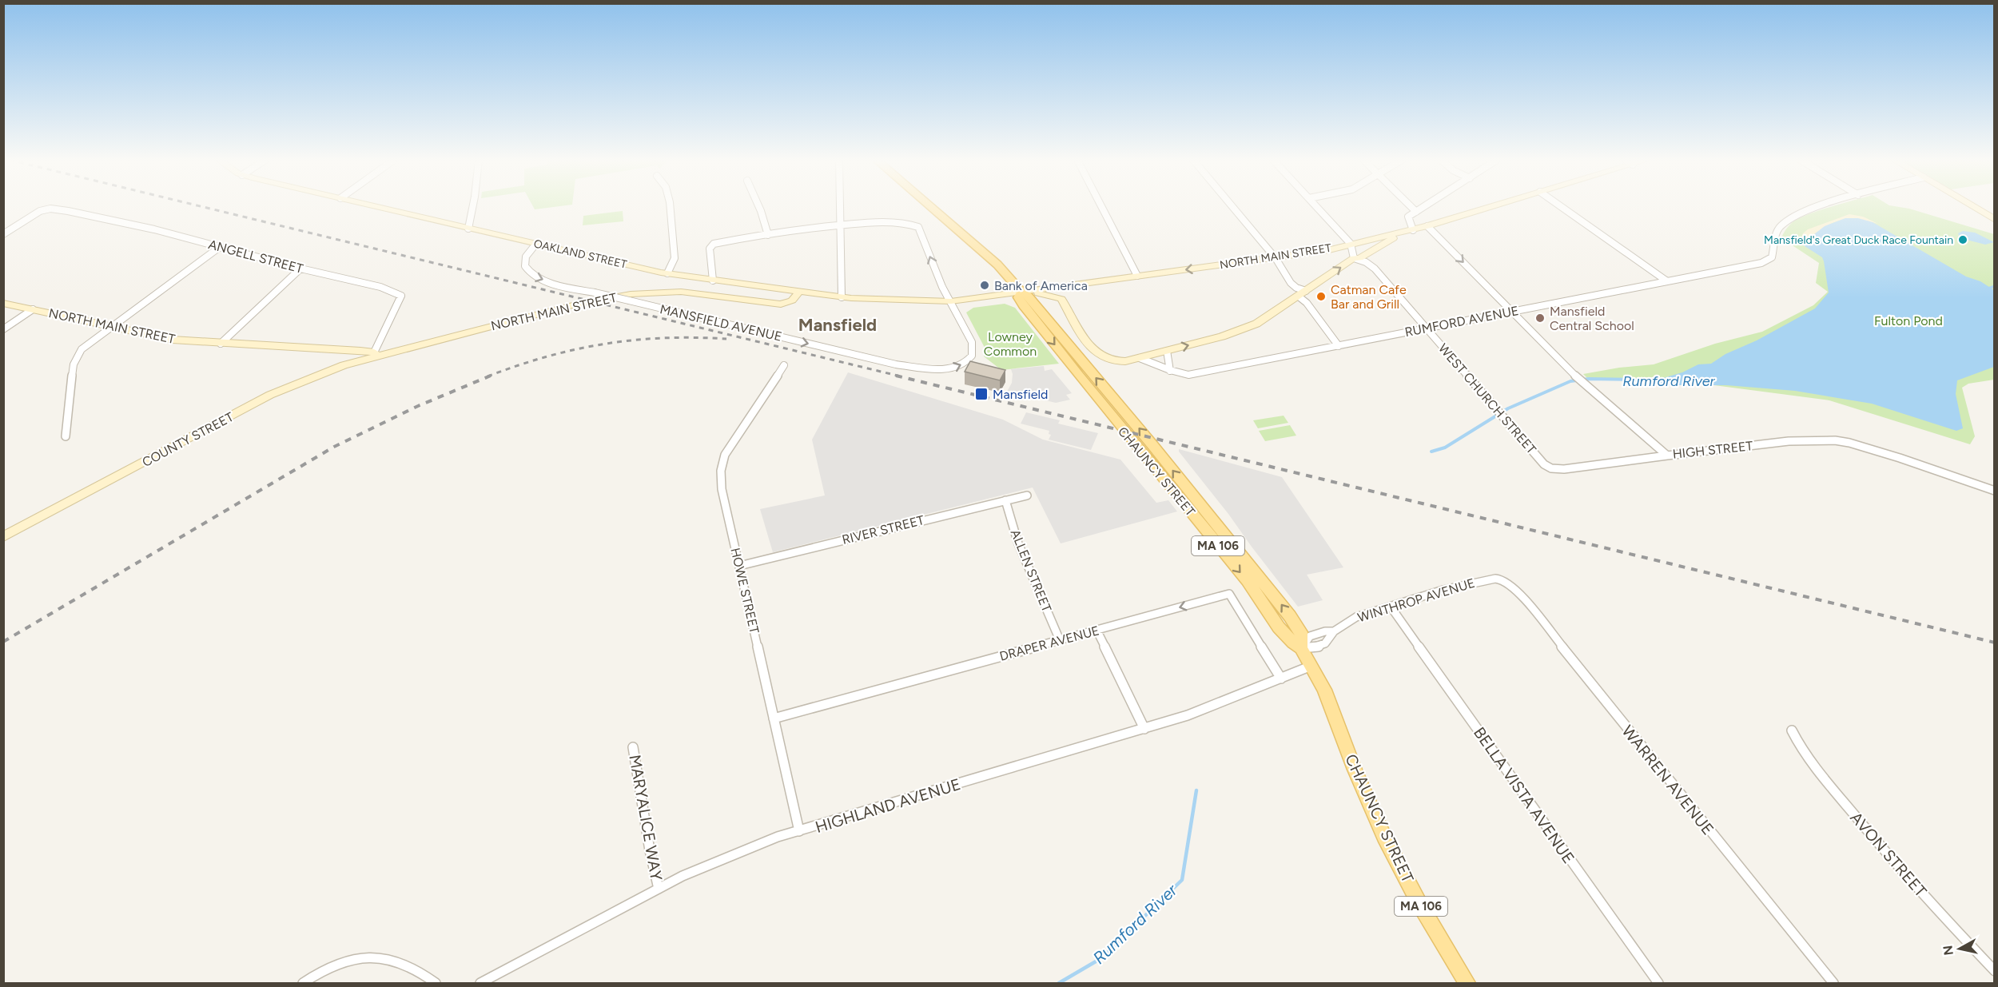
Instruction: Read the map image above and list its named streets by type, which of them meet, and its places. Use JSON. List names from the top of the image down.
{
  "streets": {
    "main road": [
      "OAKLAND STREET",
      "NORTH MAIN STREET",
      "COUNTY STREET",
      "CHAUNCY STREET",
      "MA 106"
    ],
    "street": [
      "ANGELL STREET",
      "RUMFORD AVENUE",
      "MANSFIELD AVENUE",
      "WEST CHURCH STREET",
      "HIGH STREET",
      "RIVER STREET",
      "ALLEN STREET",
      "HOWE STREET",
      "WINTHROP AVENUE",
      "DRAPER AVENUE",
      "WARREN AVENUE",
      "BELLA VISTA AVENUE",
      "HIGHLAND AVENUE",
      "MARYALICE WAY",
      "AVON STREET"
    ]
  },
  "crossings": [
    ["OAKLAND STREET", "NORTH MAIN STREET"],
    ["OAKLAND STREET", "MANSFIELD AVENUE"],
    ["ANGELL STREET", "NORTH MAIN STREET"],
    ["ANGELL STREET", "COUNTY STREET"],
    ["NORTH MAIN STREET", "MANSFIELD AVENUE"],
    ["NORTH MAIN STREET", "COUNTY STREET"],
    ["NORTH MAIN STREET", "HIGH STREET"],
    ["NORTH MAIN STREET", "CHAUNCY STREET"],
    ["RUMFORD AVENUE", "WEST CHURCH STREET"],
    ["RUMFORD AVENUE", "HIGH STREET"],
    ["WEST CHURCH STREET", "HIGH STREET"],
    ["CHAUNCY STREET", "WINTHROP AVENUE"],
    ["CHAUNCY STREET", "HIGHLAND AVENUE"],
    ["RIVER STREET", "ALLEN STREET"],
    ["RIVER STREET", "HOWE STREET"],
    ["ALLEN STREET", "DRAPER AVENUE"],
    ["HOWE STREET", "DRAPER AVENUE"],
    ["HOWE STREET", "HIGHLAND AVENUE"],
    ["WINTHROP AVENUE", "WARREN AVENUE"],
    ["WINTHROP AVENUE", "BELLA VISTA AVENUE"],
    ["DRAPER AVENUE", "HIGHLAND AVENUE"],
    ["HIGHLAND AVENUE", "MARYALICE WAY"]
  ],
  "districts": ["Mansfield"],
  "water": ["Rumford River"],
  "parks": ["Fulton Pond", "Lowney Common"],
  "places": {
    "other": [
      "Mansfield's Great Duck Race Fountain",
      "Bank of America",
      "Catman Cafe Bar and Grill",
      "Mansfield Central School"
    ],
    "transit": ["Mansfield"]
  },
  "north": "left"
}
